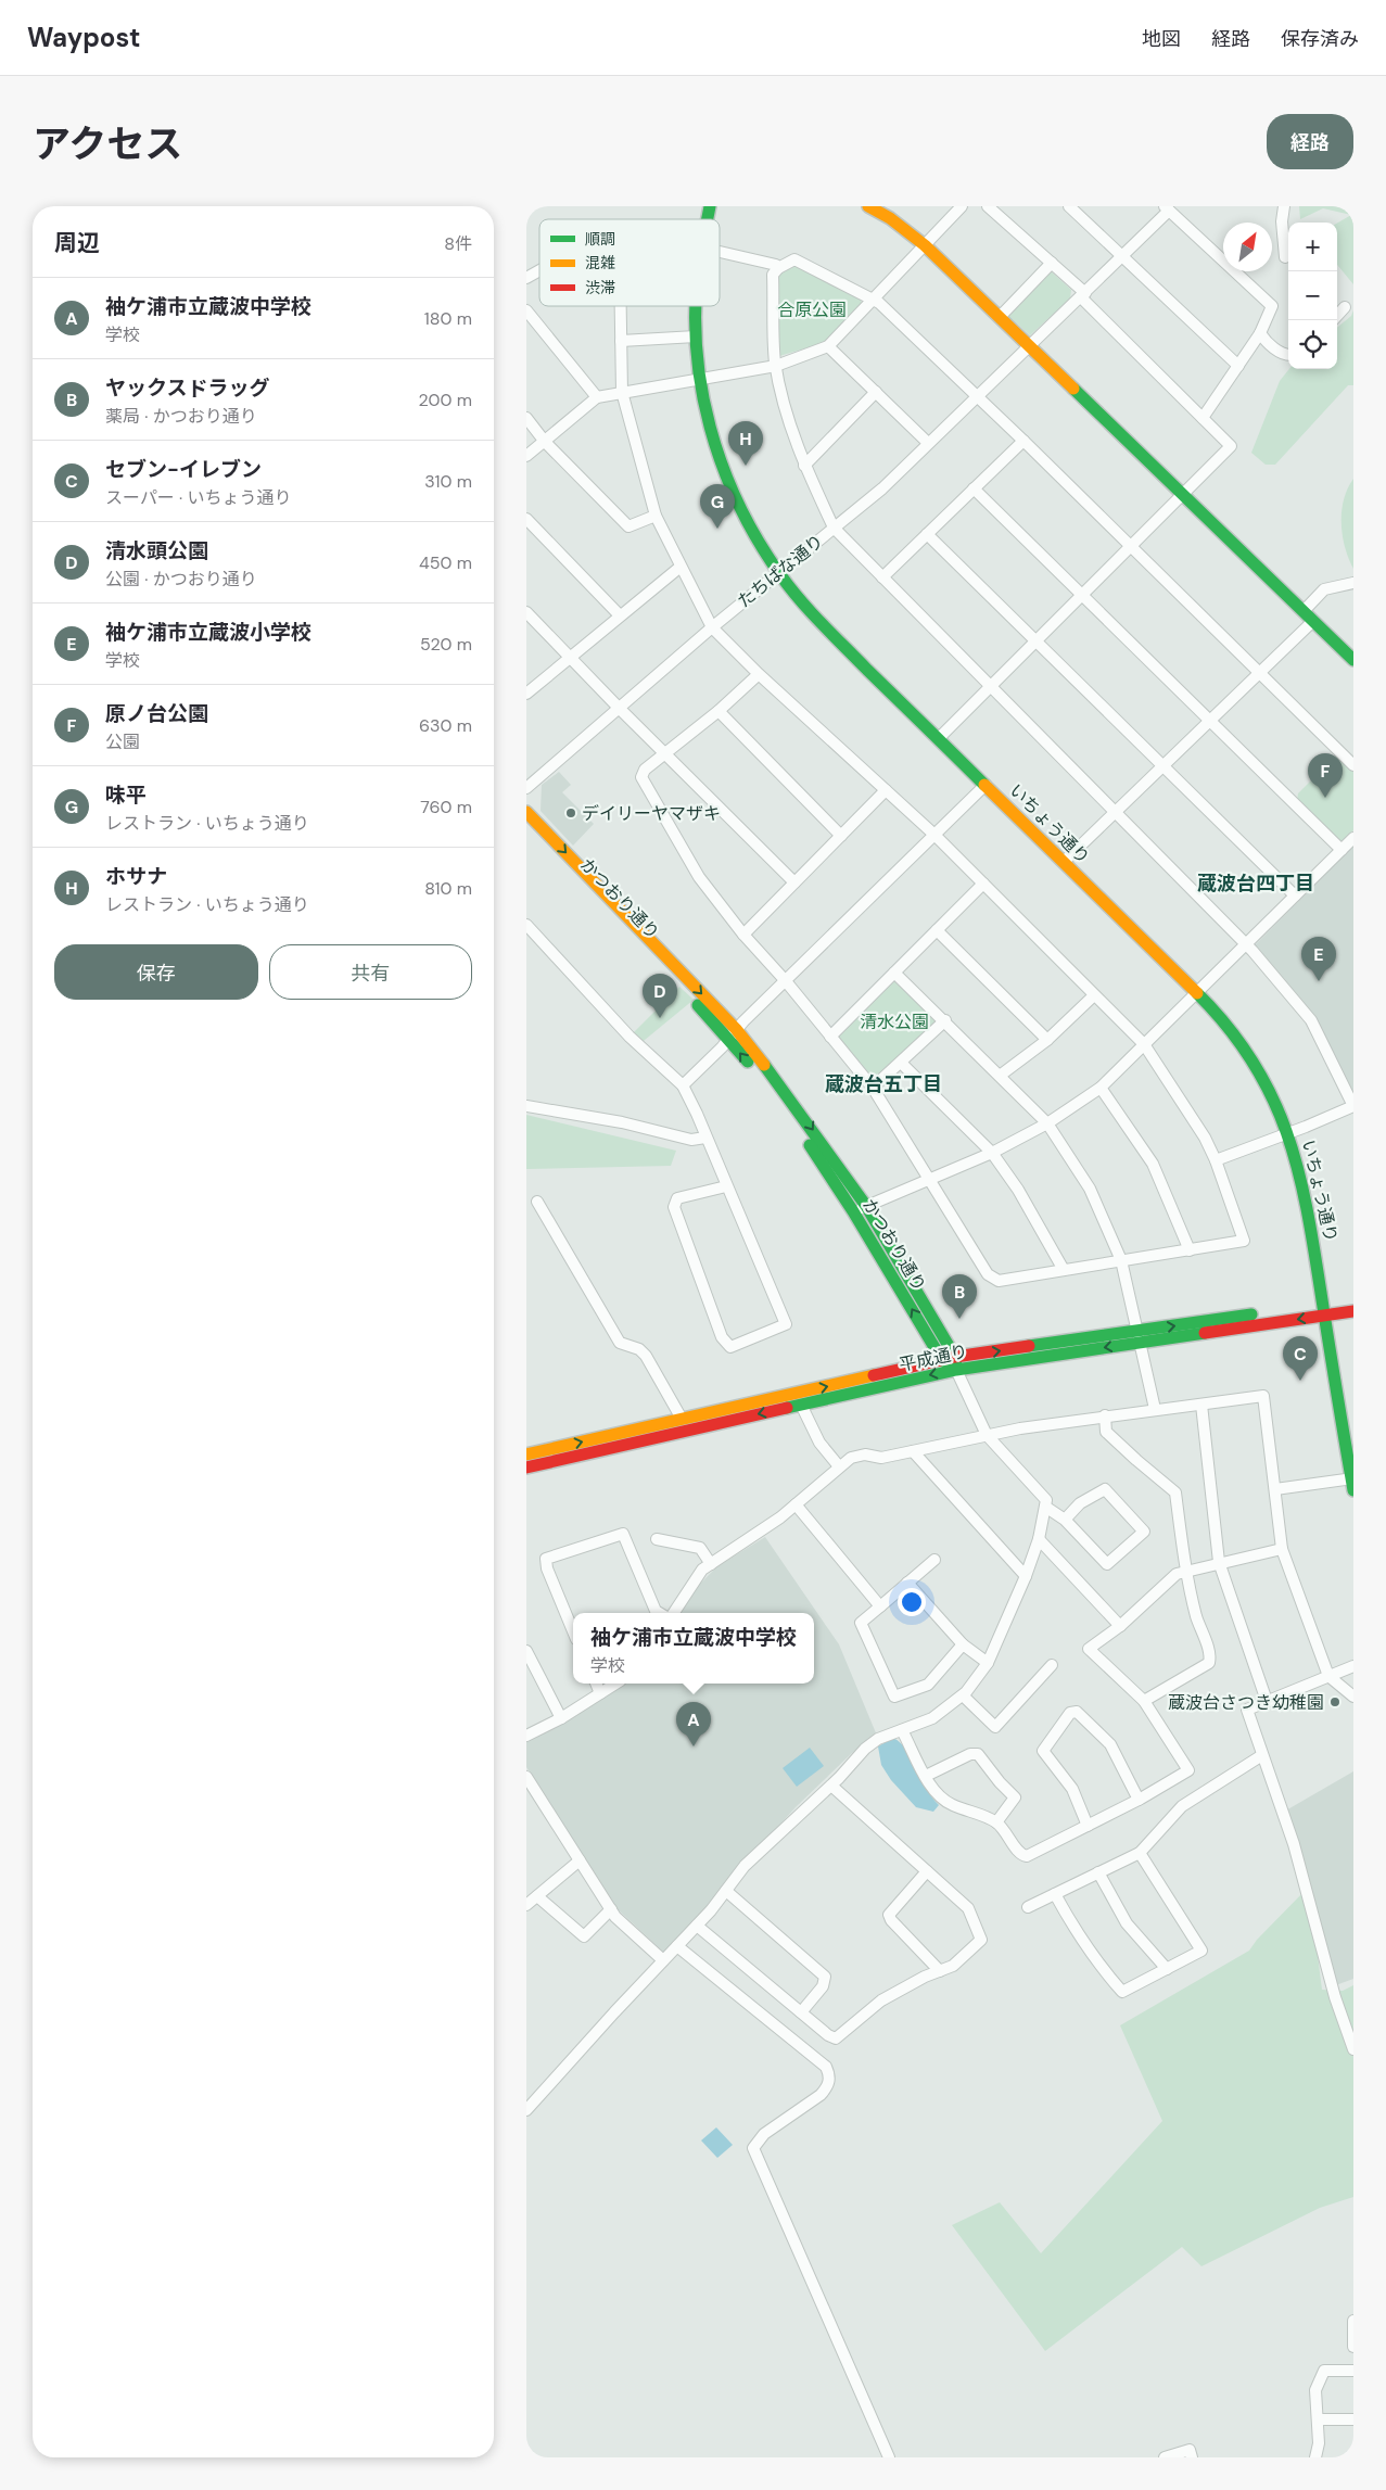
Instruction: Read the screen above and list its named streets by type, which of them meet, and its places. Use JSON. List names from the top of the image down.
{
  "streets": {
    "street": [
      "たちばな通り",
      "いちょう通り",
      "かつおり通り",
      "平成通り"
    ]
  },
  "crossings": [
    ["たちばな通り", "いちょう通り"],
    ["いちょう通り", "平成通り"],
    ["かつおり通り", "平成通り"]
  ],
  "districts": ["蔵波台四丁目", "蔵波台五丁目"],
  "parks": ["合原公園", "清水公園"],
  "places": ["デイリーヤマザキ", "蔵波台さつき幼稚園"],
  "legend": ["順調", "混雑", "渋滞"],
  "north": "top right",
  "page": {
    "header": "Waypost",
    "nav": ["地図", "経路", "保存済み"],
    "title": "アクセス",
    "buttons": [
      "経路",
      ["保存", "共有"]
    ],
    "heading": ["周辺", "8件"],
    "map_buttons": ["+", "−"],
    "list": [
      {
        "mark": "A",
        "name": "袖ケ浦市立蔵波中学校",
        "note": "学校",
        "value": "180 m"
      },
      {
        "mark": "B",
        "name": "ヤックスドラッグ",
        "note": "薬局 · かつおり通り",
        "value": "200 m"
      },
      {
        "mark": "C",
        "name": "セブン-イレブン",
        "note": "スーパー · いちょう通り",
        "value": "310 m"
      },
      {
        "mark": "D",
        "name": "清水頭公園",
        "note": "公園 · かつおり通り",
        "value": "450 m"
      },
      {
        "mark": "E",
        "name": "袖ケ浦市立蔵波小学校",
        "note": "学校",
        "value": "520 m"
      },
      {
        "mark": "F",
        "name": "原ノ台公園",
        "note": "公園",
        "value": "630 m"
      },
      {
        "mark": "G",
        "name": "味平",
        "note": "レストラン · いちょう通り",
        "value": "760 m"
      },
      {
        "mark": "H",
        "name": "ホサナ",
        "note": "レストラン · いちょう通り",
        "value": "810 m"
      }
    ],
    "pins": [
      "H",
      "G",
      "F",
      "E",
      "D",
      "B",
      "C",
      "A"
    ],
    "popup": ["袖ケ浦市立蔵波中学校", "学校"]
  }
}
